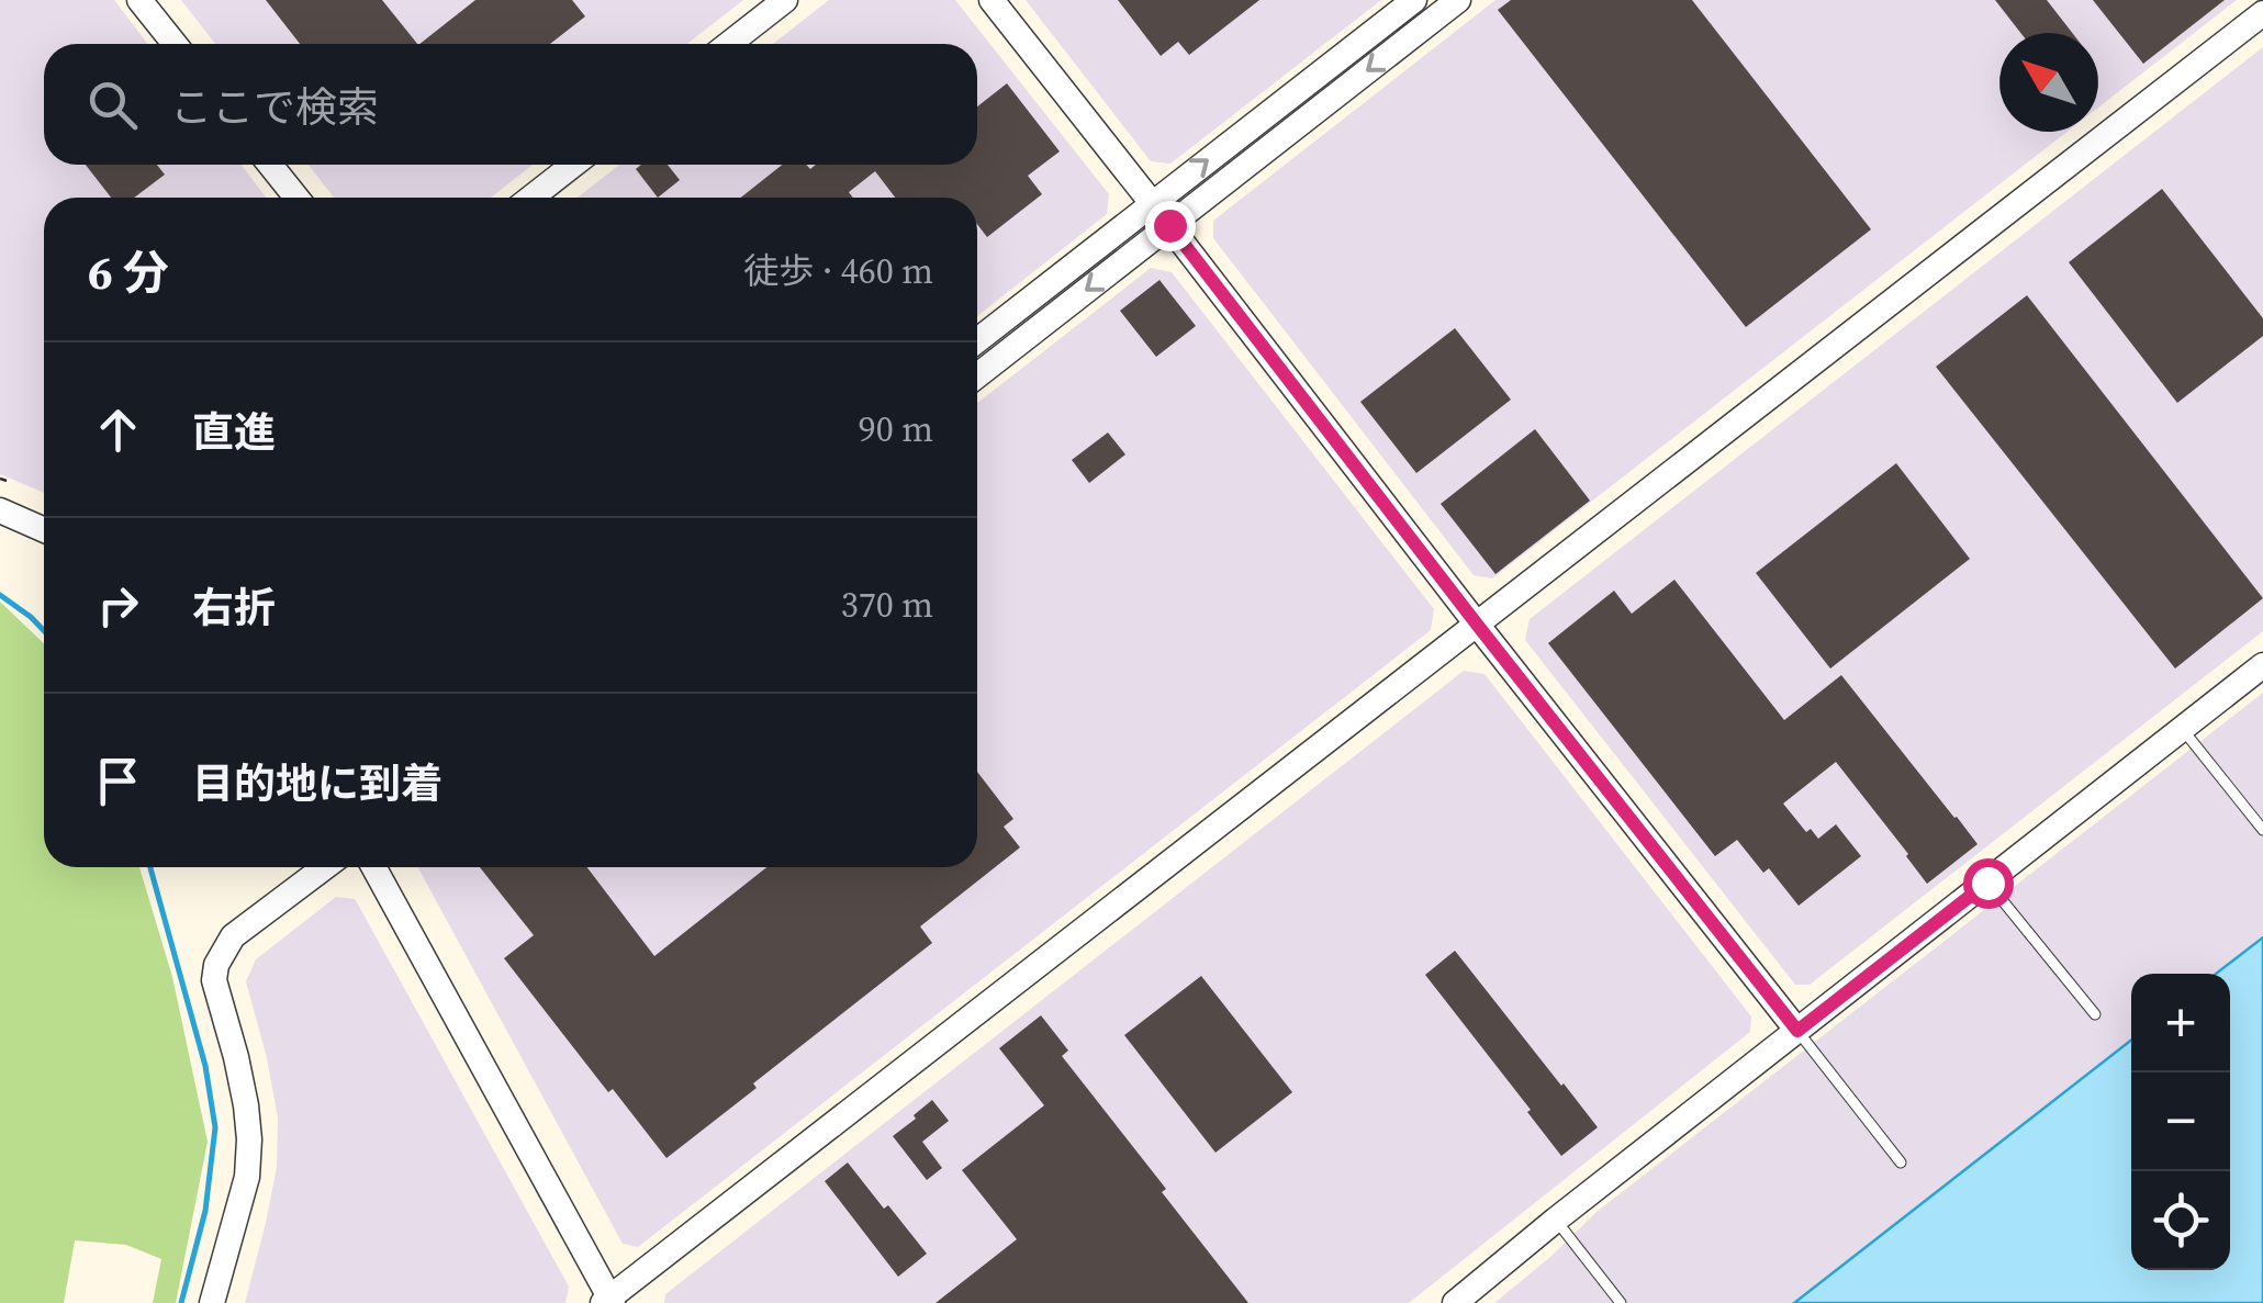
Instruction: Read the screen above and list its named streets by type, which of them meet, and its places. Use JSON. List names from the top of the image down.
{
  "north": "top left",
  "page": {
    "search": "ここで検索",
    "heading": ["6 分", "徒歩 · 460 m"],
    "list": [
      ["直進", "90 m"],
      ["右折", "370 m"],
      "目的地に到着"
    ],
    "map_buttons": ["+", "−"]
  }
}
